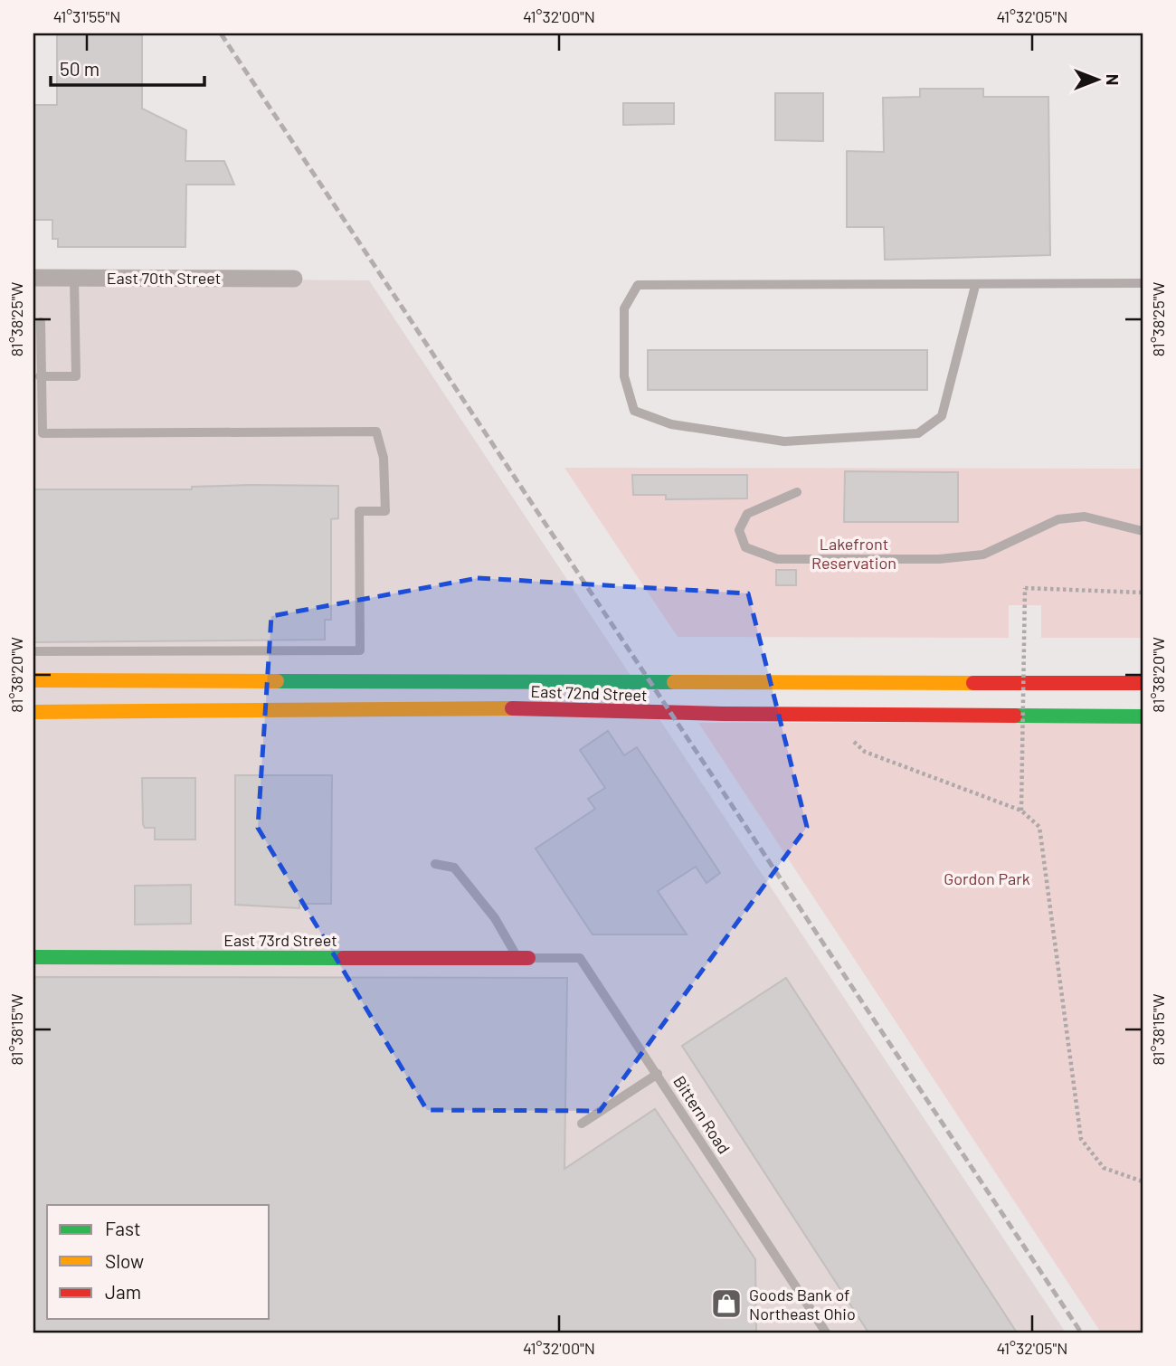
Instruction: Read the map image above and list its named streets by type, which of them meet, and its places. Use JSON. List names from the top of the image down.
{
  "streets": {
    "main road": ["East 72nd Street", "East 73rd Street"],
    "street": ["East 70th Street"],
    "lane": ["Bittern Road"]
  },
  "crossings": [
    ["East 73rd Street", "Bittern Road"]
  ],
  "parks": ["Lakefront Reservation", "Gordon Park"],
  "places": {
    "shop": ["Goods Bank of Northeast Ohio"]
  },
  "legend": ["Fast", "Slow", "Jam"],
  "scale_bar": "50 m",
  "north": "right",
  "coordinates": [
    "41°31'55\"N",
    "41°32'00\"N",
    "41°32'05\"N",
    "81°38'25\"W",
    "81°38'20\"W",
    "81°38'15\"W"
  ]
}
